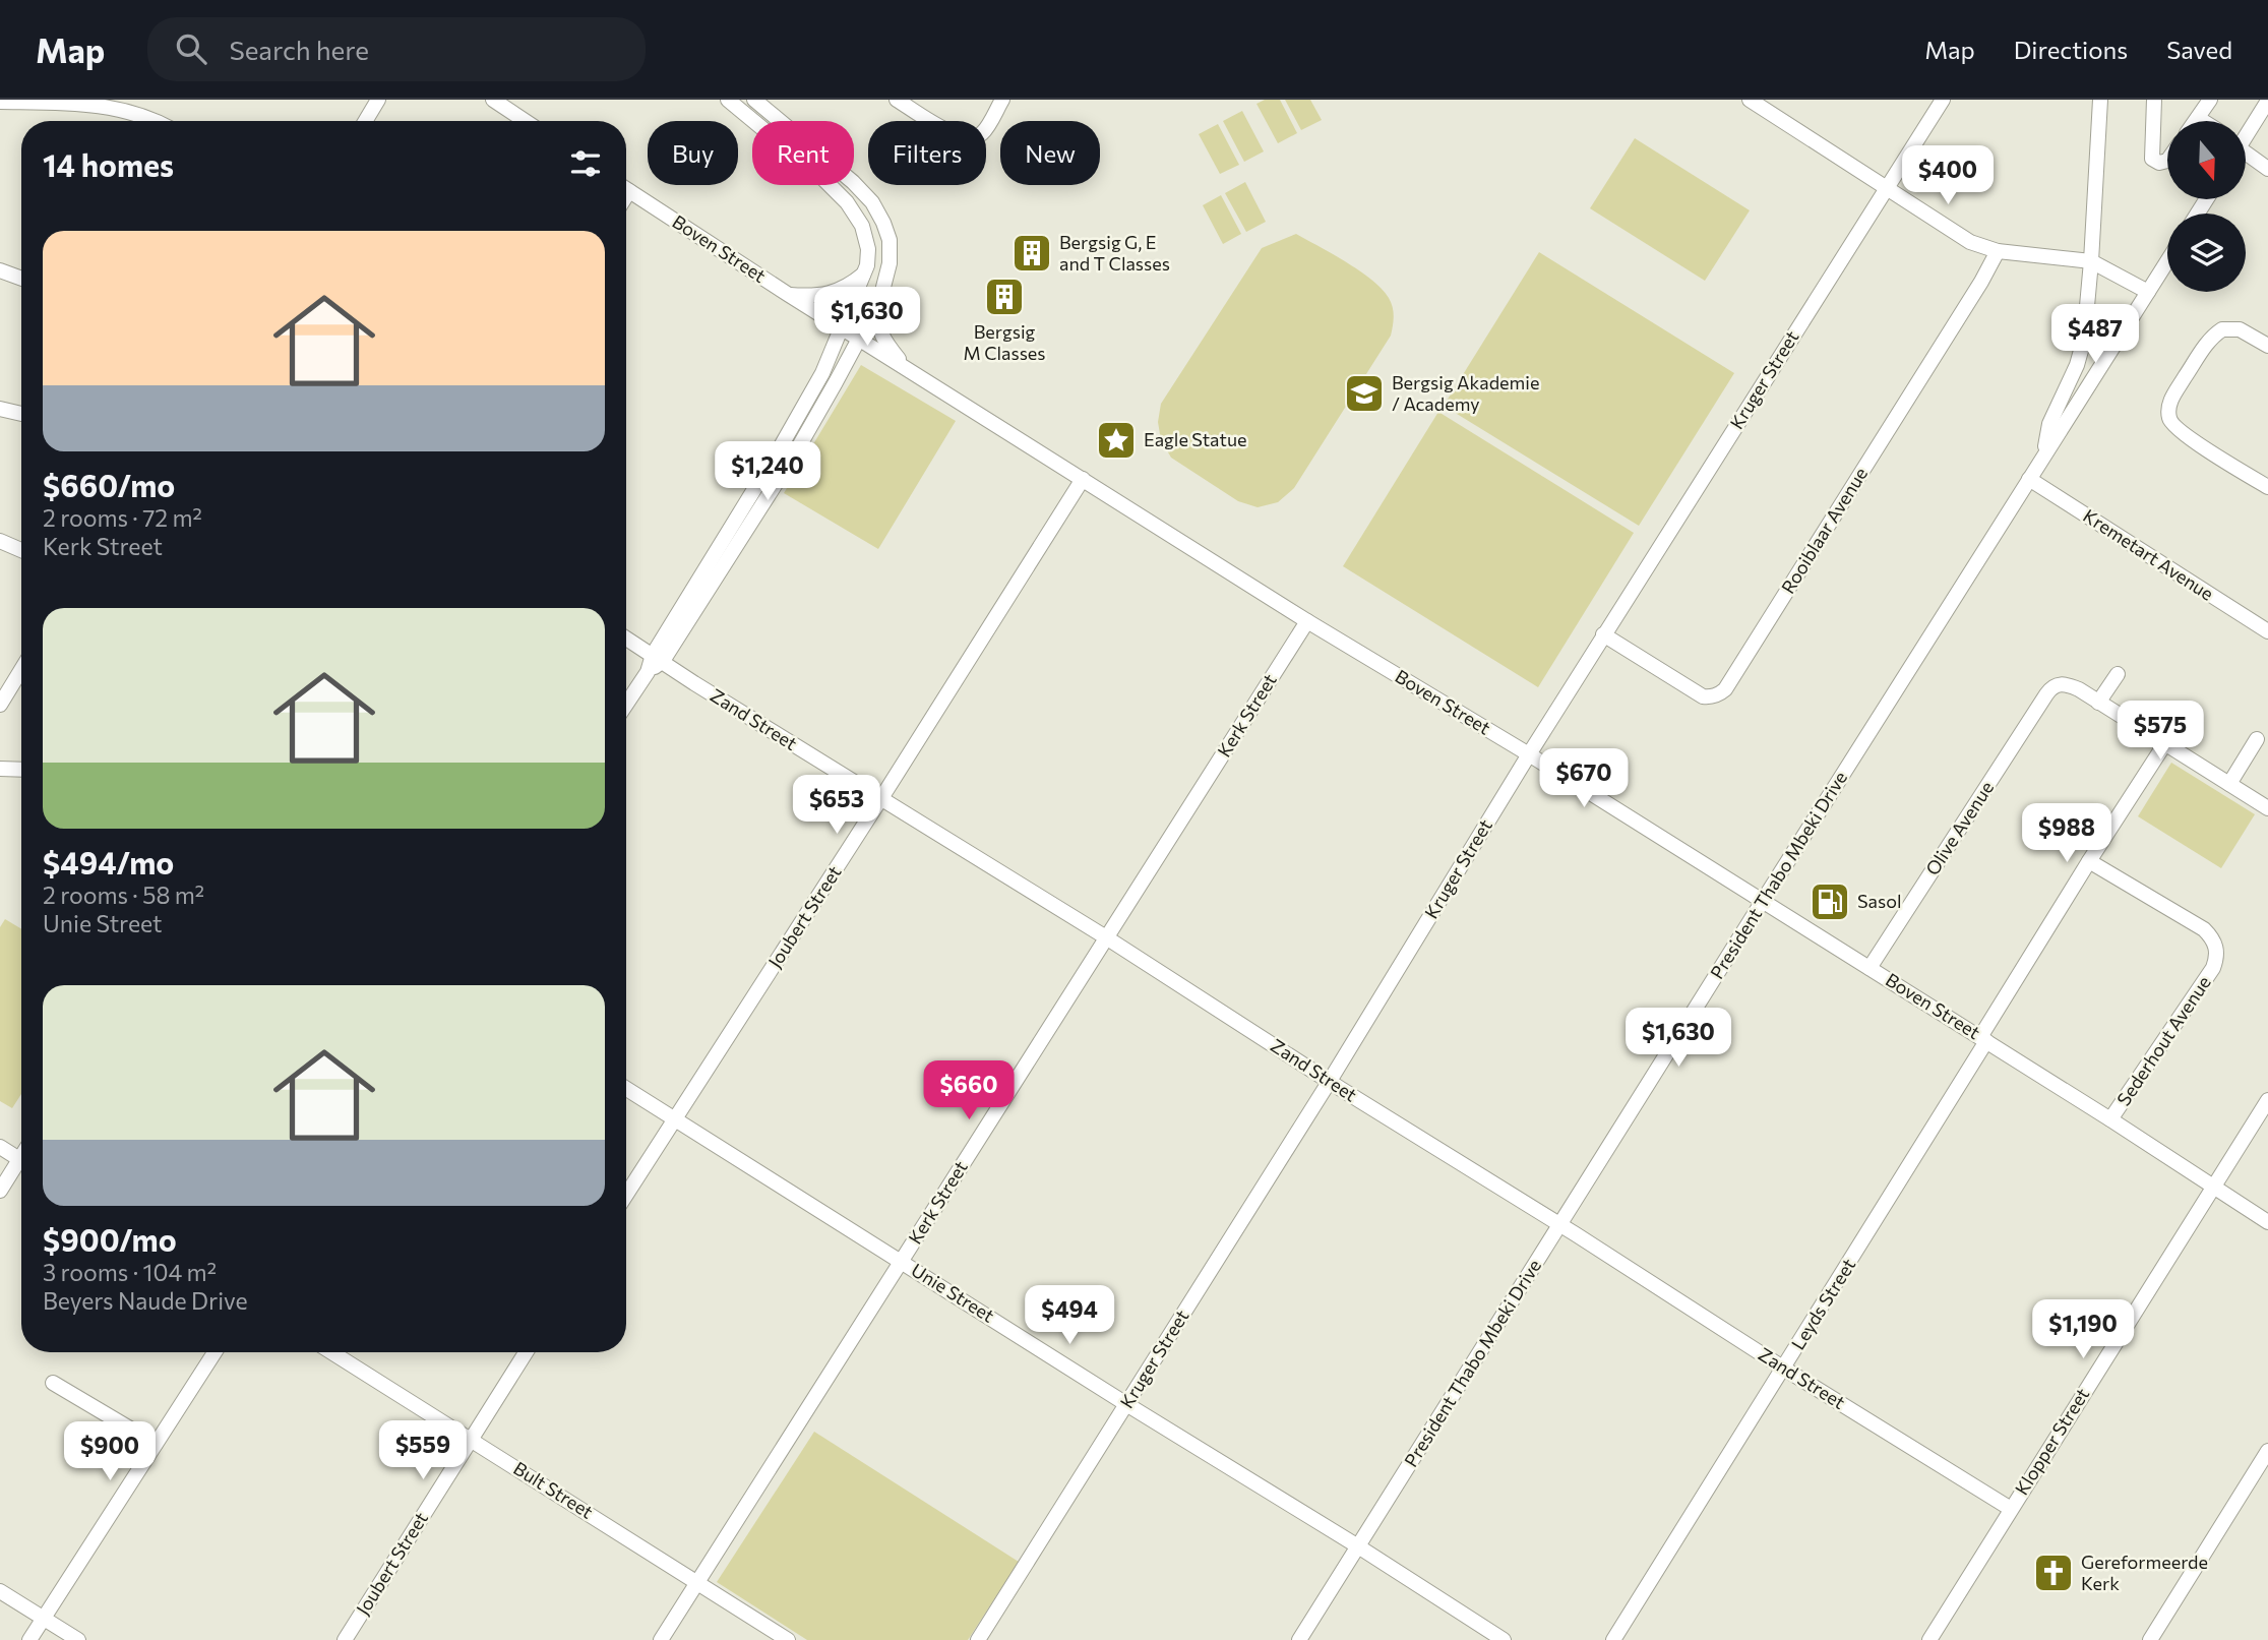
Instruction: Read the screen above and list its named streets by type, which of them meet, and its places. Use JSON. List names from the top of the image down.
{
  "streets": {
    "street": [
      "Boven Street",
      "Kruger Street",
      "Rooiblaar Avenue",
      "Kremetart Avenue",
      "Kerk Street",
      "Zand Street",
      "Olive Avenue",
      "President Thabo Mbeki Drive",
      "Joubert Street",
      "Sederhout Avenue",
      "Unie Street",
      "Leyds Street",
      "Klopper Street",
      "Bult Street"
    ]
  },
  "crossings": [
    ["Boven Street", "Kruger Street"],
    ["Boven Street", "Kerk Street"],
    ["Boven Street", "Olive Avenue"],
    ["Boven Street", "President Thabo Mbeki Drive"],
    ["Boven Street", "Joubert Street"],
    ["Boven Street", "Sederhout Avenue"],
    ["Boven Street", "Leyds Street"],
    ["Boven Street", "Klopper Street"],
    ["Kruger Street", "Rooiblaar Avenue"],
    ["Kruger Street", "Zand Street"],
    ["Kruger Street", "Unie Street"],
    ["Kremetart Avenue", "President Thabo Mbeki Drive"],
    ["Kerk Street", "Zand Street"],
    ["Kerk Street", "Unie Street"],
    ["Kerk Street", "Bult Street"],
    ["Zand Street", "President Thabo Mbeki Drive"],
    ["Zand Street", "Joubert Street"],
    ["Zand Street", "Leyds Street"],
    ["Zand Street", "Klopper Street"],
    ["President Thabo Mbeki Drive", "Unie Street"],
    ["Joubert Street", "Unie Street"],
    ["Joubert Street", "Bult Street"],
    ["Sederhout Avenue", "Leyds Street"]
  ],
  "places": {
    "building": ["Bergsig G, E and T Classes", "Bergsig M Classes"],
    "school or university": ["Bergsig Akademie / Academy"],
    "place": ["Eagle Statue"],
    "fuel station": ["Sasol"],
    "church": ["Gereformeerde Kerk"]
  },
  "north": "bottom",
  "page": {
    "header": "Map",
    "search": "Search here",
    "nav": ["Map", "Directions", "Saved"],
    "chip": [
      "Buy",
      "Rent",
      "Filters",
      "New"
    ],
    "heading": "14 homes",
    "price": [
      "$400",
      "$1,630",
      "$487",
      "$1,240",
      "$575",
      "$670",
      "$653",
      "$988",
      "$1,630",
      "$660",
      "$494",
      "$1,190",
      "$559",
      "$900"
    ],
    "list": [
      {
        "name": "$660/mo",
        "note": "2 rooms · 72 m² · Kerk Street"
      },
      {
        "name": "$494/mo",
        "note": "2 rooms · 58 m² · Unie Street"
      },
      {
        "name": "$900/mo",
        "note": "3 rooms · 104 m² · Beyers Naude Drive"
      }
    ]
  }
}
